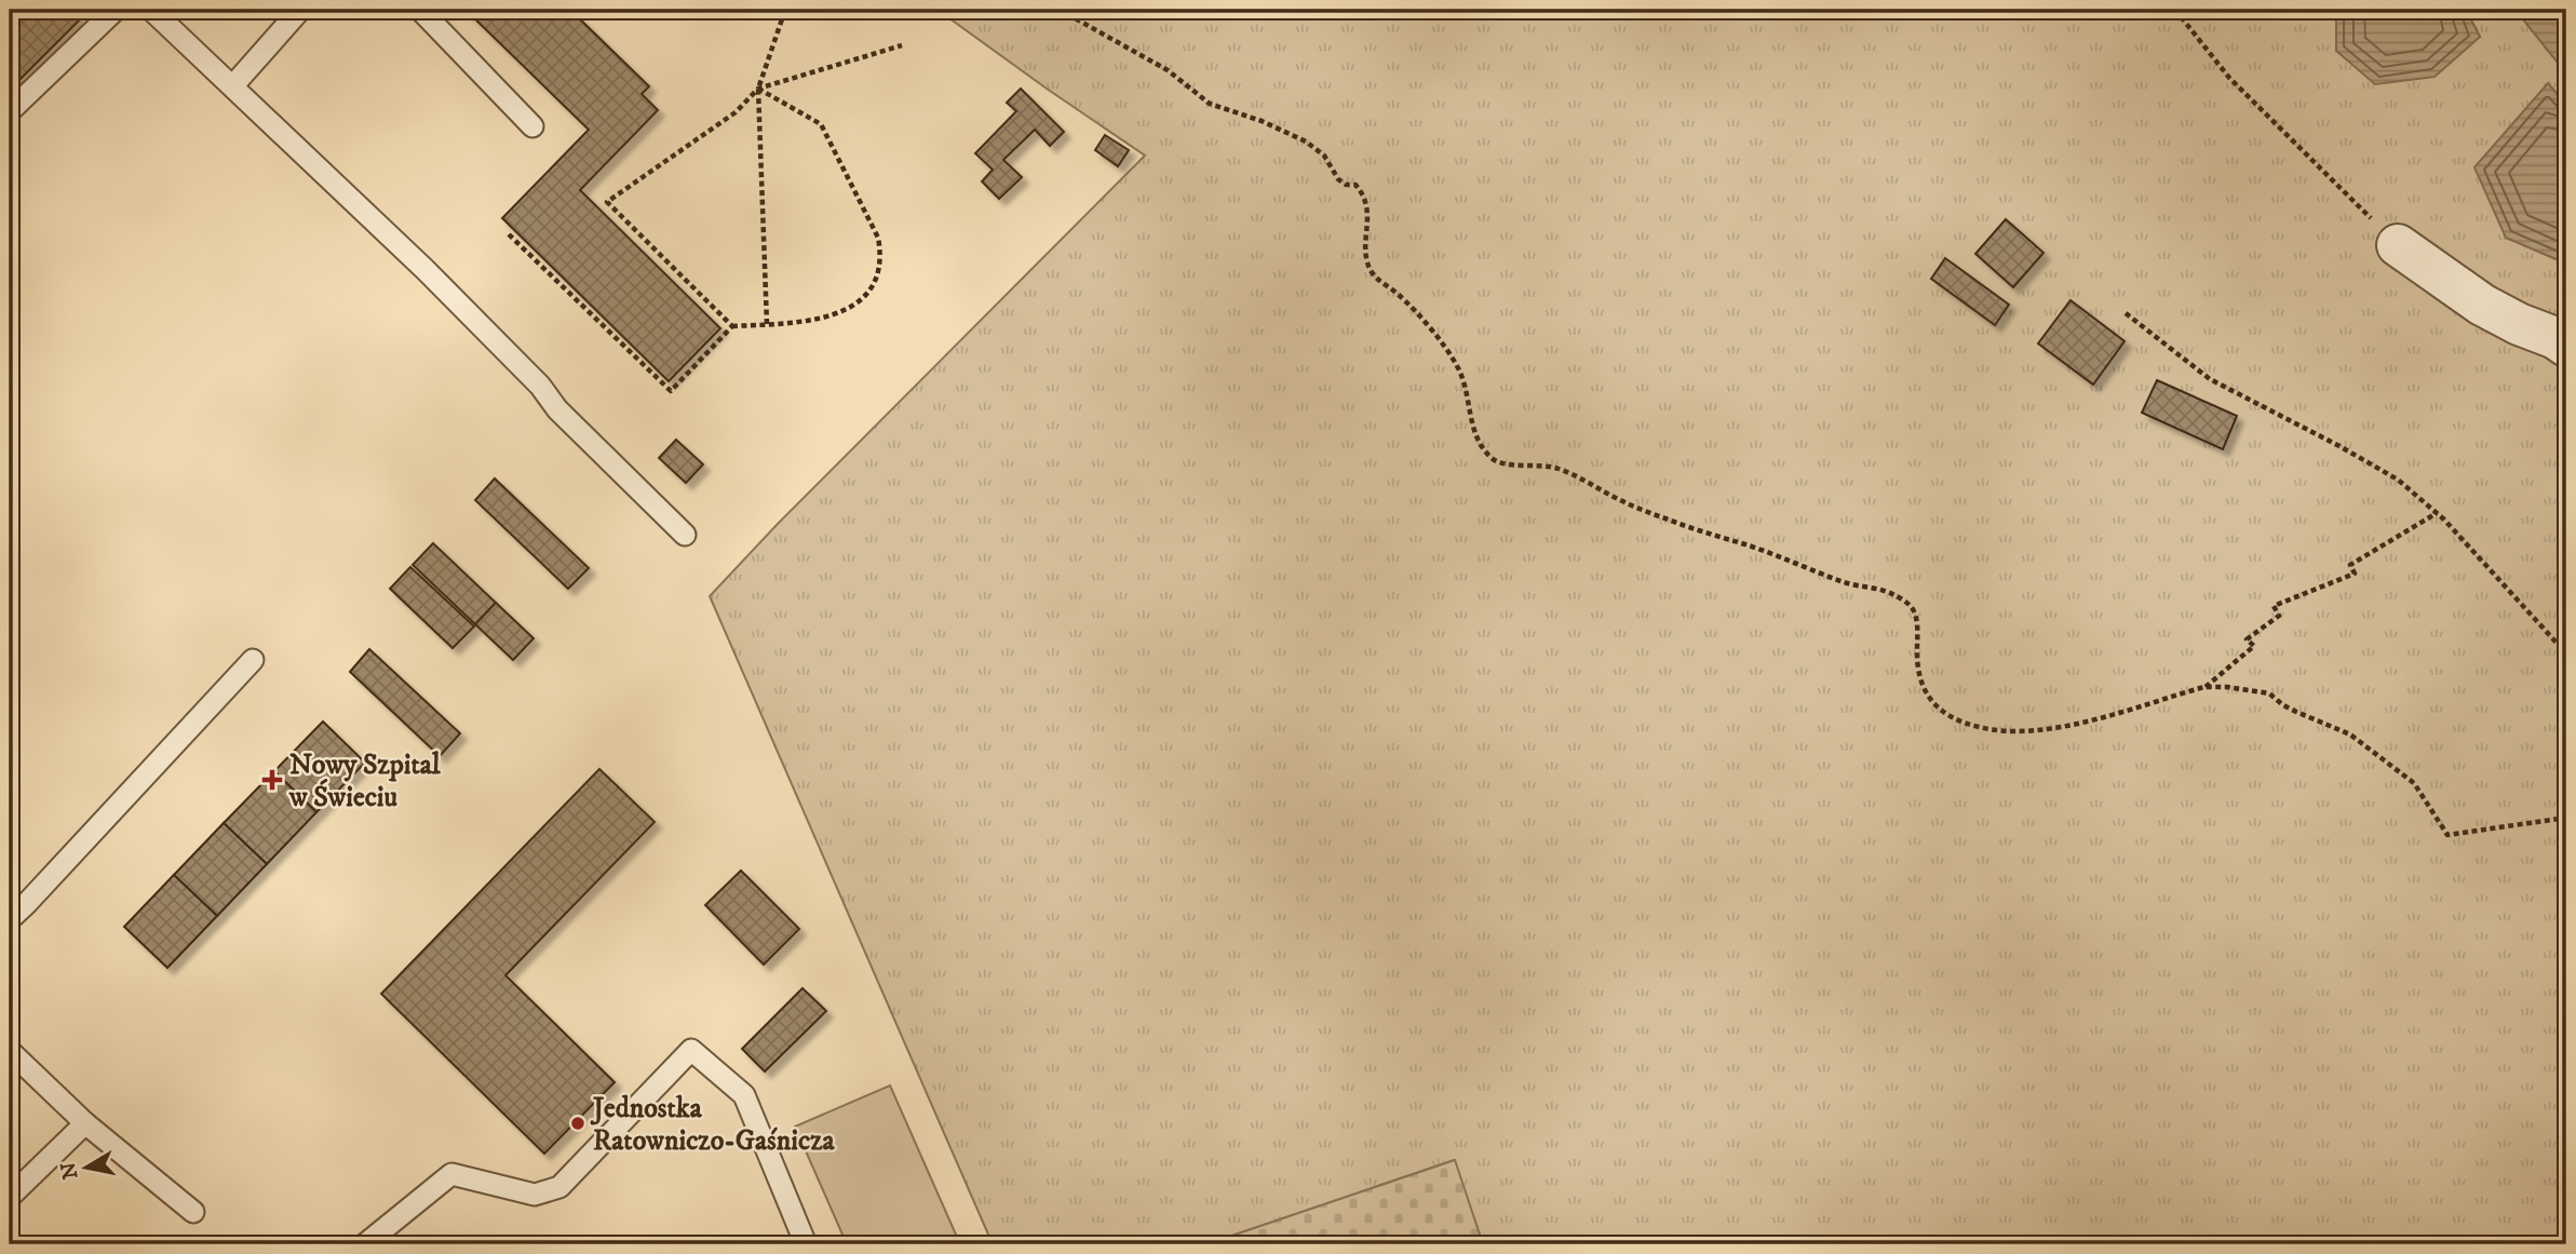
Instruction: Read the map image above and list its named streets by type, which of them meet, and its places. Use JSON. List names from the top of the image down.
{
  "places": {
    "health": ["Nowy Szpital w Świeciu"],
    "other": ["Jednostka Ratowniczo-Gaśnicza"]
  },
  "north": "left"
}
